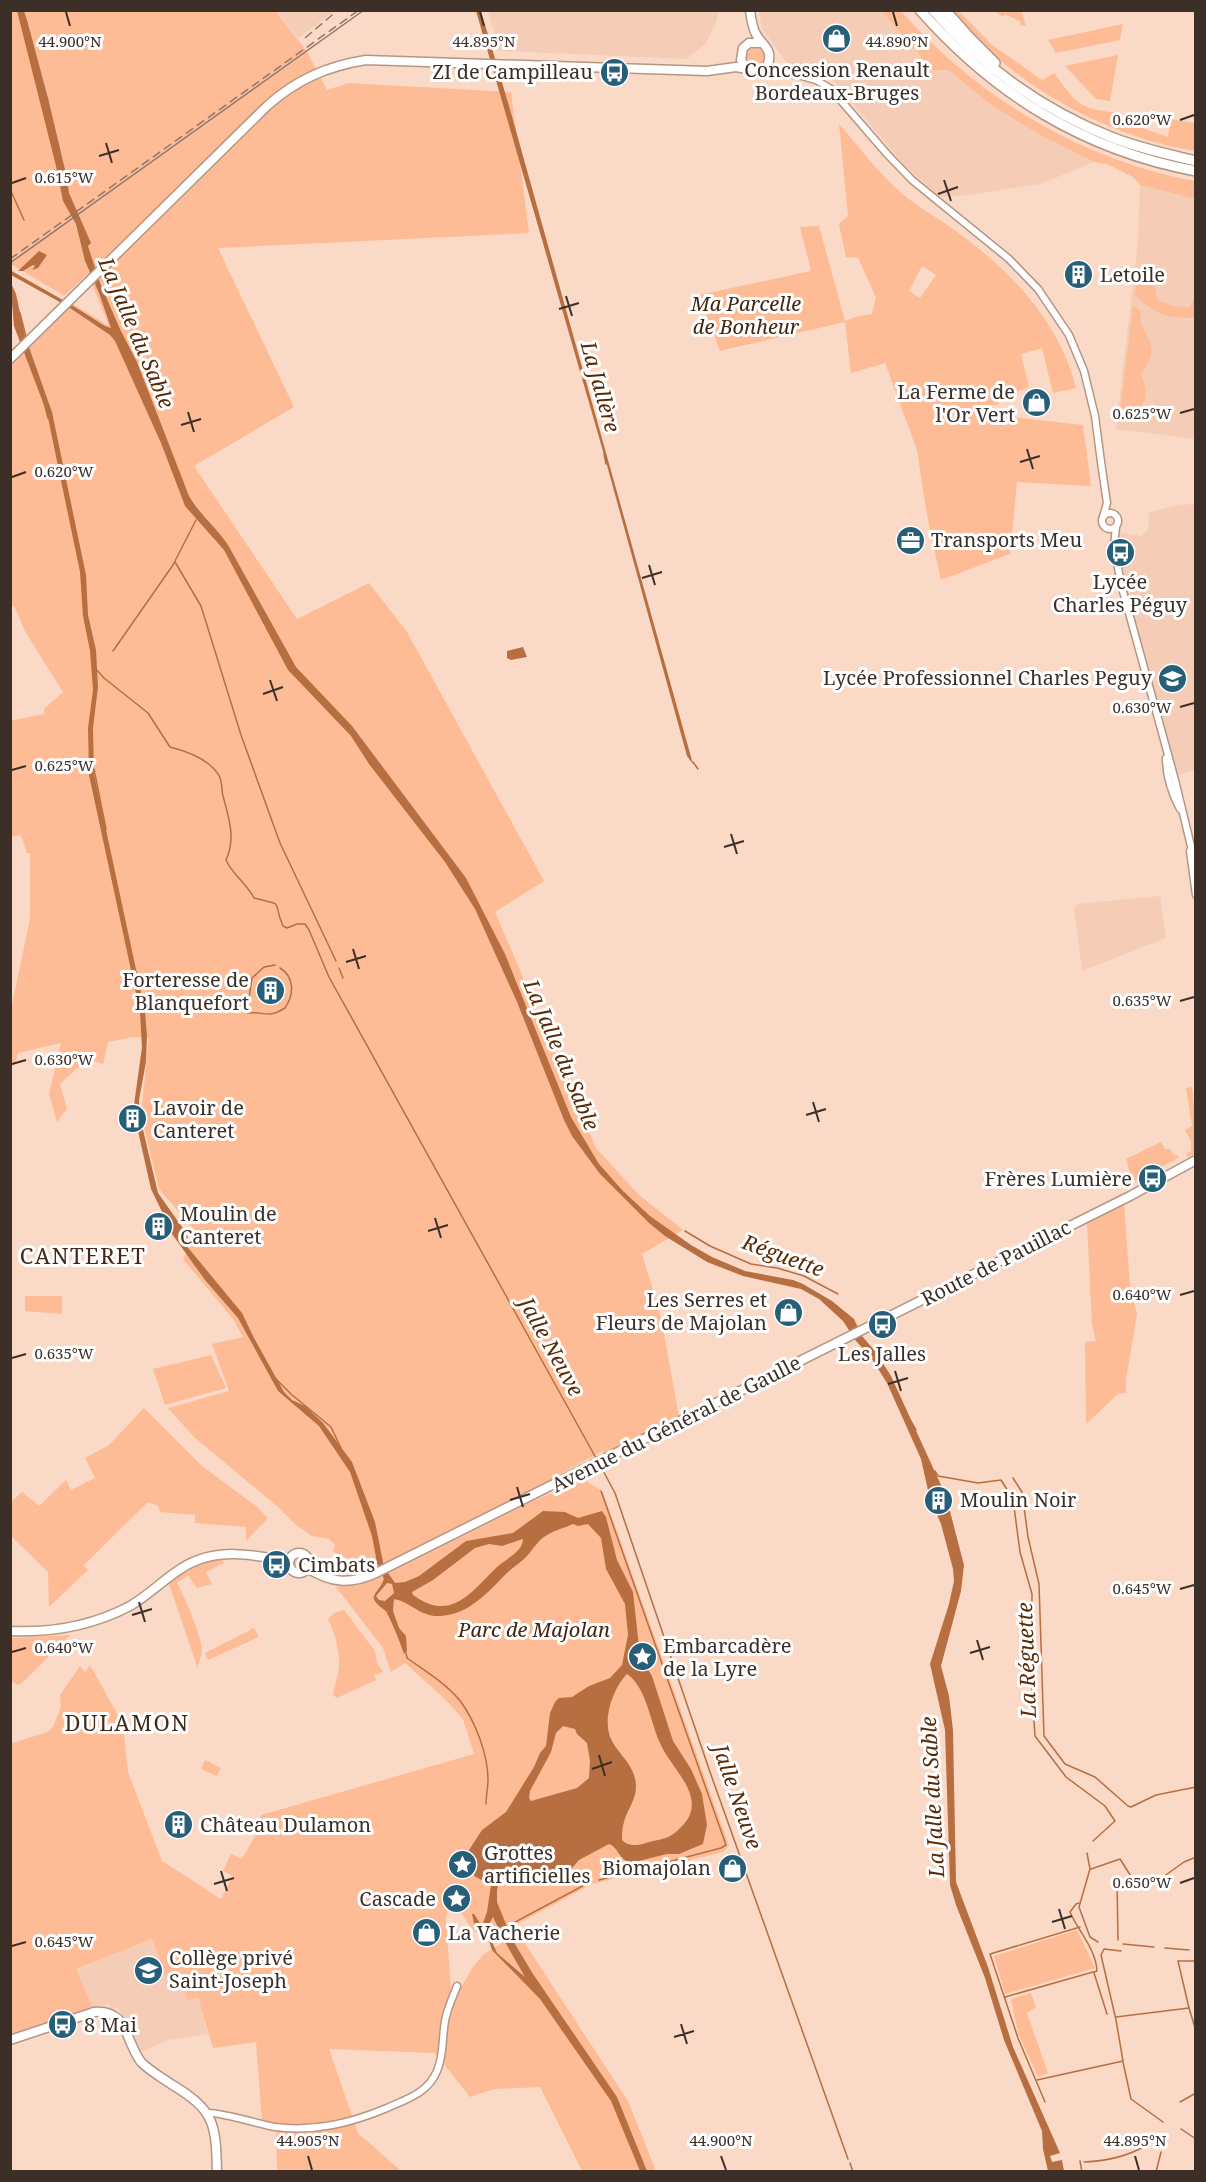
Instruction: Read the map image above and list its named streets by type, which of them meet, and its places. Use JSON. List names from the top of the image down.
{
  "streets": {
    "main road": ["Route de Pauillac", "Avenue du Général de Gaulle"]
  },
  "crossings": [
    ["Route de Pauillac", "Avenue du Général de Gaulle"]
  ],
  "districts": ["CANTERET", "DULAMON"],
  "water": [
    "La Jalle du Sable",
    "La Jallère",
    "Réguette",
    "Jalle Neuve",
    "La Réguette"
  ],
  "parks": ["Ma Parcelle de Bonheur", "Parc de Majolan"],
  "places": {
    "shop": [
      "Concession Renault Bordeaux-Bruges",
      "La Ferme de l'Or Vert",
      "Les Serres et Fleurs de Majolan",
      "Biomajolan",
      "La Vacherie"
    ],
    "bus stop": [
      "ZI de Campilleau",
      "Lycée Charles Péguy",
      "Frères Lumière",
      "Les Jalles",
      "Cimbats",
      "8 Mai"
    ],
    "building": [
      "Letoile",
      "Forteresse de Blanquefort",
      "Lavoir de Canteret",
      "Moulin de Canteret",
      "Moulin Noir",
      "Château Dulamon"
    ],
    "office": ["Transports Meu"],
    "school or university": ["Lycée Professionnel Charles Peguy", "Collège privé Saint-Joseph"],
    "place": ["Embarcadère de la Lyre", "Grottes artificielles", "Cascade"]
  },
  "coordinates": [
    "44.900°N",
    "44.895°N",
    "44.890°N",
    "0.620°W",
    "0.615°W",
    "0.625°W",
    "0.630°W",
    "0.635°W",
    "0.640°W",
    "0.645°W",
    "0.650°W",
    "44.905°N"
  ]
}
